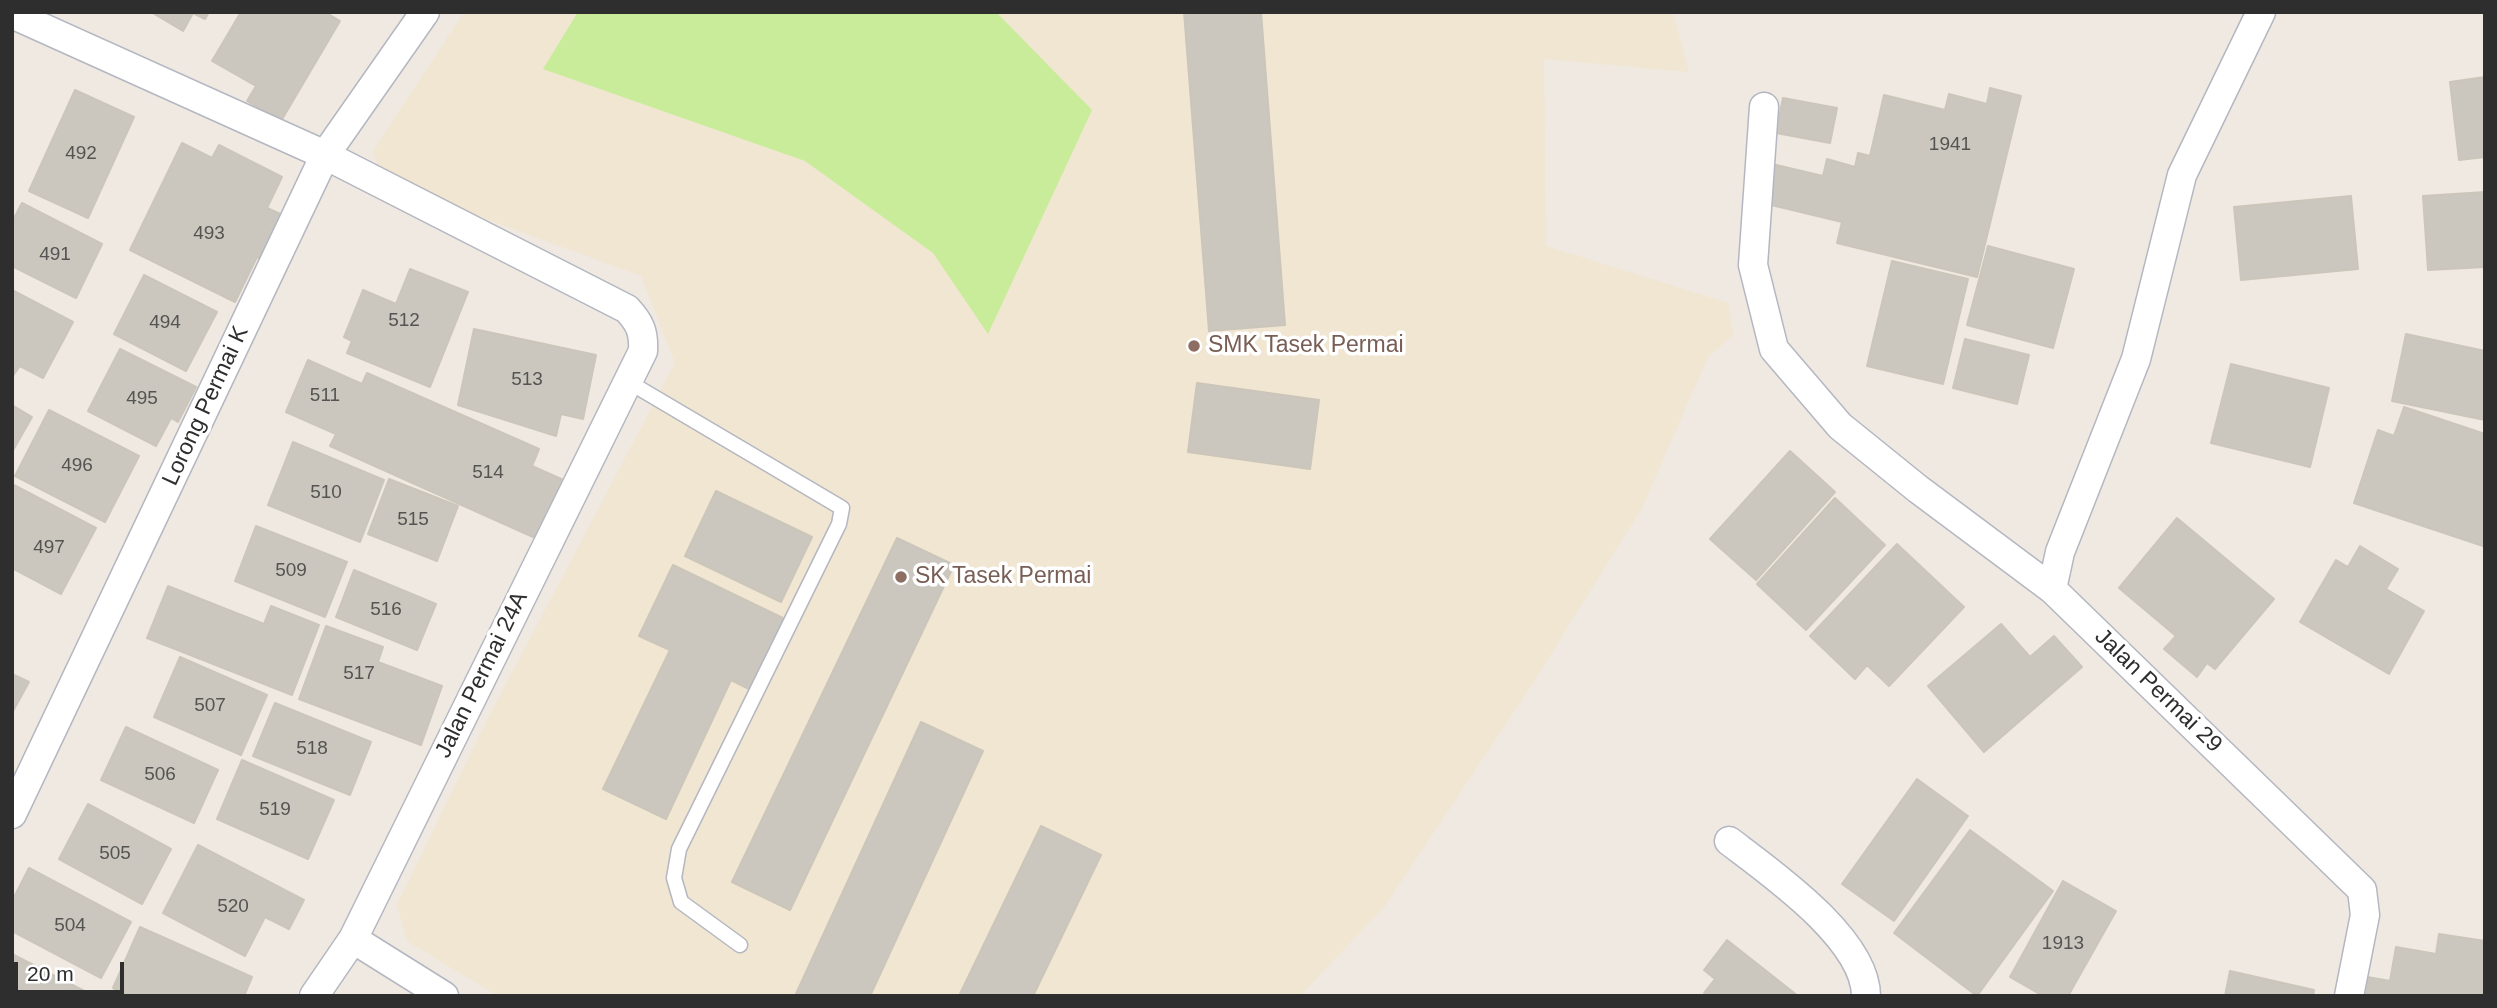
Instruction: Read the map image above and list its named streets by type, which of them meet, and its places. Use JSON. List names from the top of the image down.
{
  "streets": {
    "street": ["Lorong Permai K", "Jalan Permai 24A", "Jalan Permai 29"]
  },
  "crossings": [
    ["Lorong Permai K", "Jalan Permai 24A"]
  ],
  "places": ["SMK Tasek Permai", "SK Tasek Permai"],
  "house_numbers": [
    "1941",
    "492",
    "493",
    "491",
    "512",
    "494",
    "513",
    "511",
    "495",
    "496",
    "514",
    "510",
    "515",
    "497",
    "509",
    "516",
    "517",
    "507",
    "518",
    "506",
    "519",
    "505",
    "520",
    "504",
    "1913"
  ],
  "scale_bar": "20 m"
}
